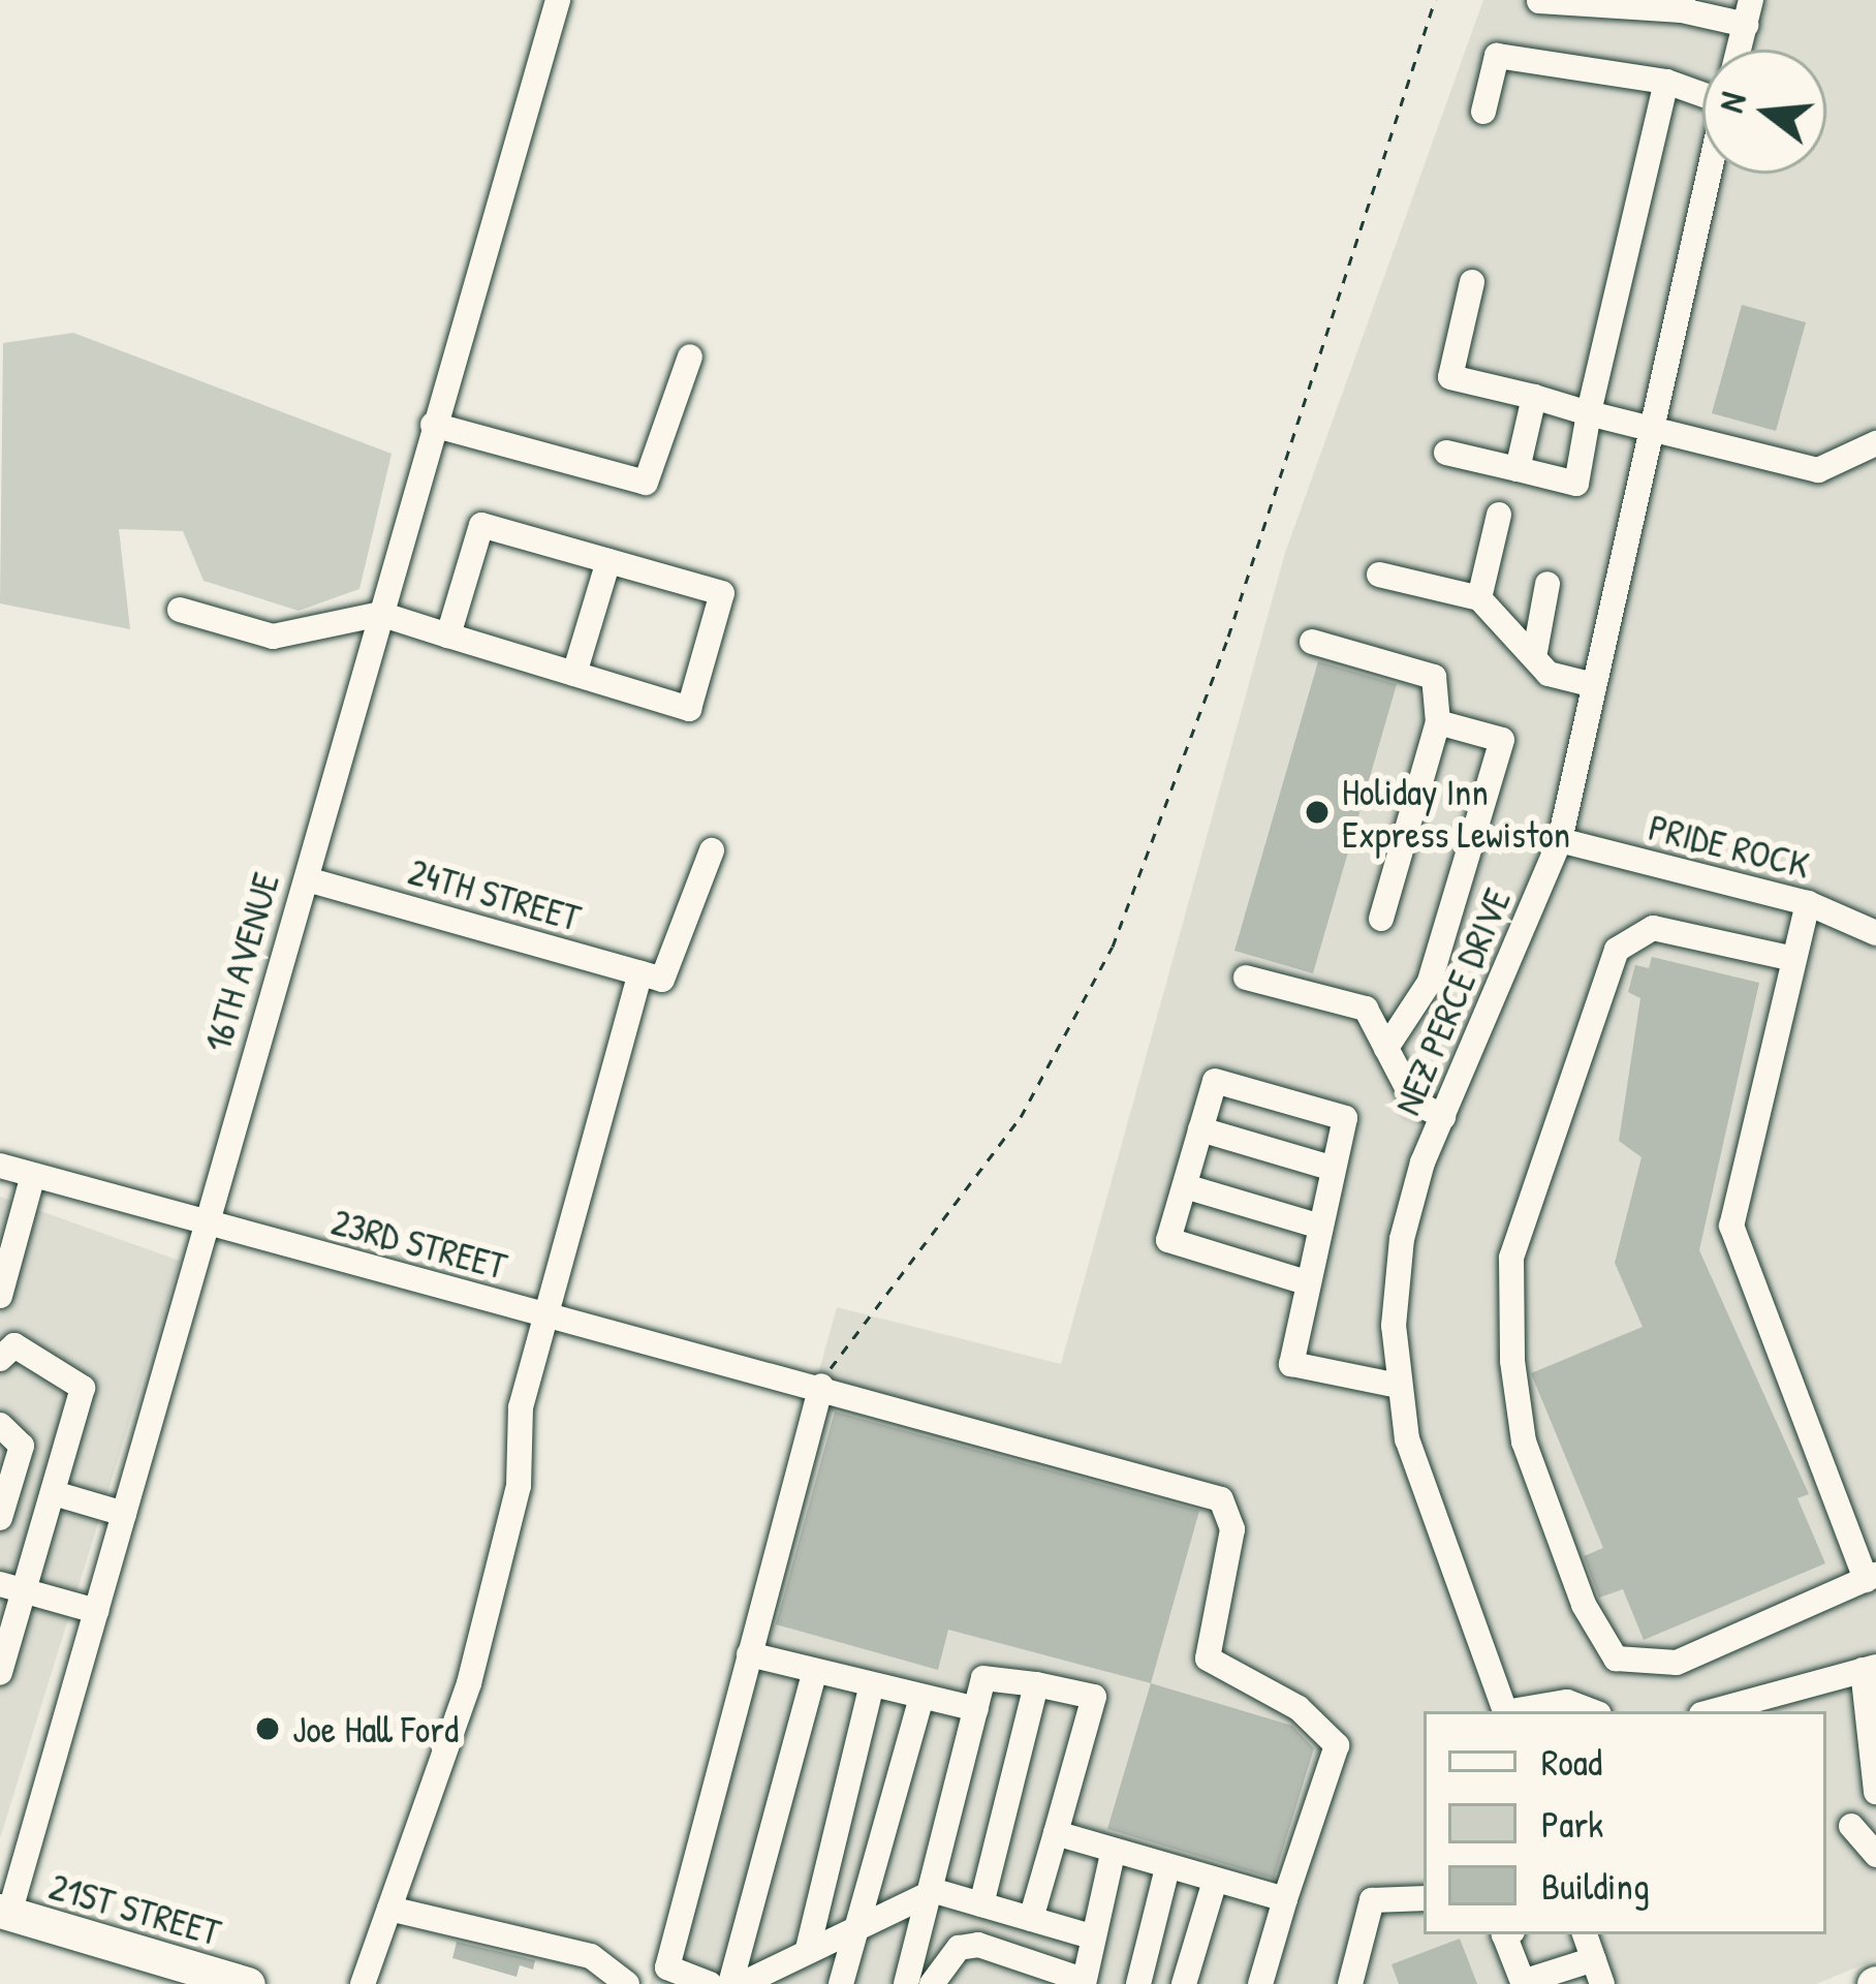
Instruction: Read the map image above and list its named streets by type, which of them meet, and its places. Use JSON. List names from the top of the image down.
{
  "streets": {
    "main road": ["21ST STREET"],
    "street": [
      "PRIDE ROCK",
      "24TH STREET",
      "16TH AVENUE",
      "NEZ PERCE DRIVE",
      "23RD STREET"
    ]
  },
  "crossings": [
    ["PRIDE ROCK", "NEZ PERCE DRIVE"],
    ["24TH STREET", "16TH AVENUE"],
    ["16TH AVENUE", "23RD STREET"],
    ["16TH AVENUE", "21ST STREET"]
  ],
  "places": ["Holiday Inn Express Lewiston", "Joe Hall Ford"],
  "legend": ["Road", "Park", "Building"],
  "north": "left"
}
